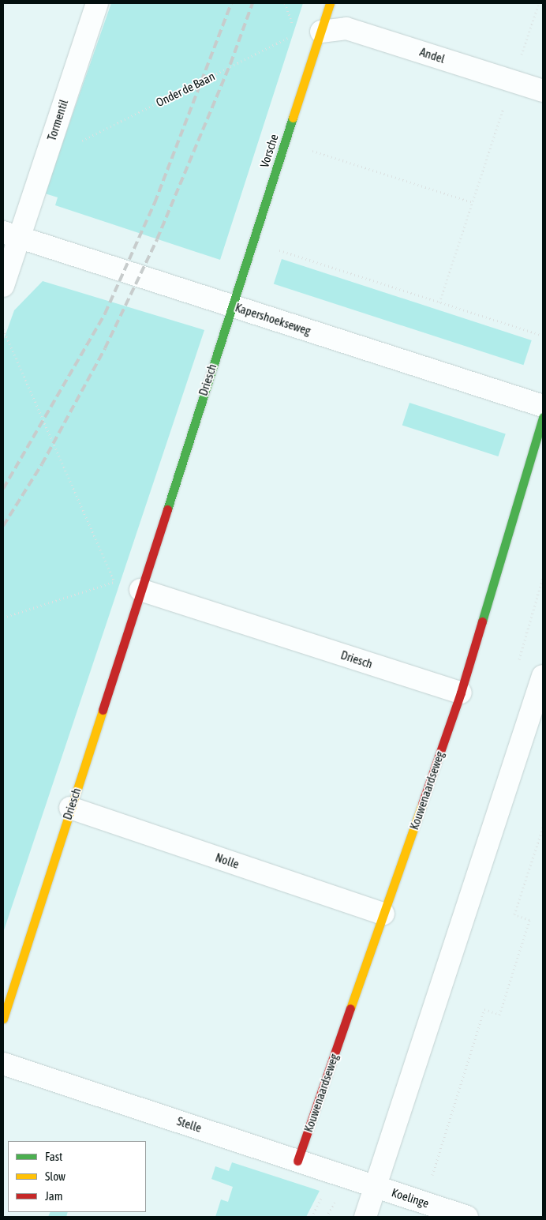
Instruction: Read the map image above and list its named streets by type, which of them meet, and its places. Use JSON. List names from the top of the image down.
{
  "streets": {
    "street": [
      "Andel",
      "Tormentil",
      "Vorsche",
      "Kapershoekseweg",
      "Driesch",
      "Kouwenaardseweg",
      "Nolle",
      "Stelle",
      "Koelinge"
    ],
    "path": ["Onder de Baan"]
  },
  "crossings": [
    ["Andel", "Vorsche"],
    ["Onder de Baan", "Tormentil"],
    ["Tormentil", "Kapershoekseweg"],
    ["Vorsche", "Kapershoekseweg"],
    ["Vorsche", "Driesch"],
    ["Kapershoekseweg", "Driesch"],
    ["Driesch", "Kouwenaardseweg"],
    ["Driesch", "Nolle"],
    ["Kouwenaardseweg", "Nolle"],
    ["Kouwenaardseweg", "Stelle"],
    ["Stelle", "Koelinge"]
  ],
  "legend": ["Fast", "Slow", "Jam"]
}
